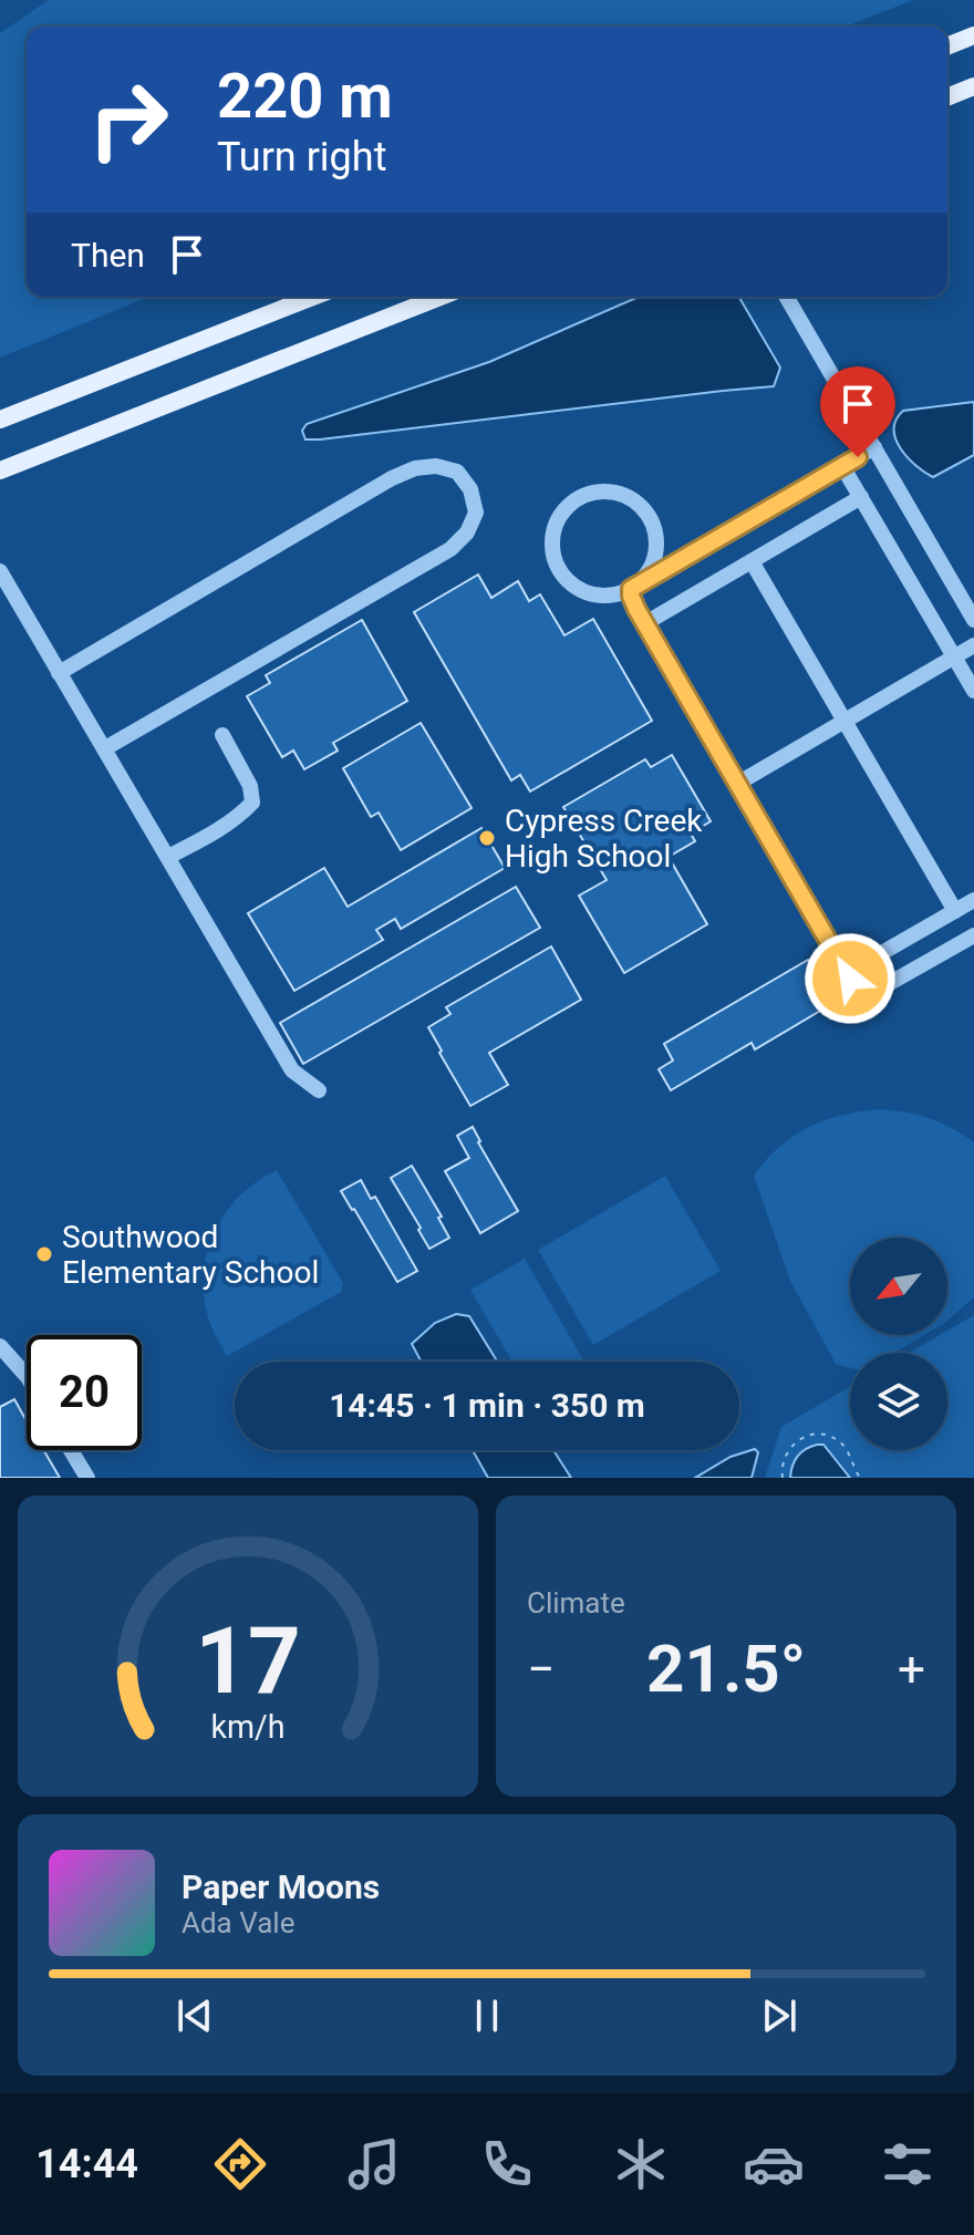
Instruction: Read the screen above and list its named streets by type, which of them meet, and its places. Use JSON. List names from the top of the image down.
{
  "places": ["Cypress Creek High School", "Southwood Elementary School"],
  "north": "bottom left",
  "page": {
    "turn": ["220 m", "Turn right"],
    "then": "Then",
    "limit": "20",
    "trip": "14:45 · 1 min · 350 m",
    "tile": "Climate",
    "heat": ["−", "21.5°", "+"],
    "song": ["Paper Moons", "Ada Vale"],
    "tabs": "14:44",
    "gauge": ["17", "km/h"]
  }
}
